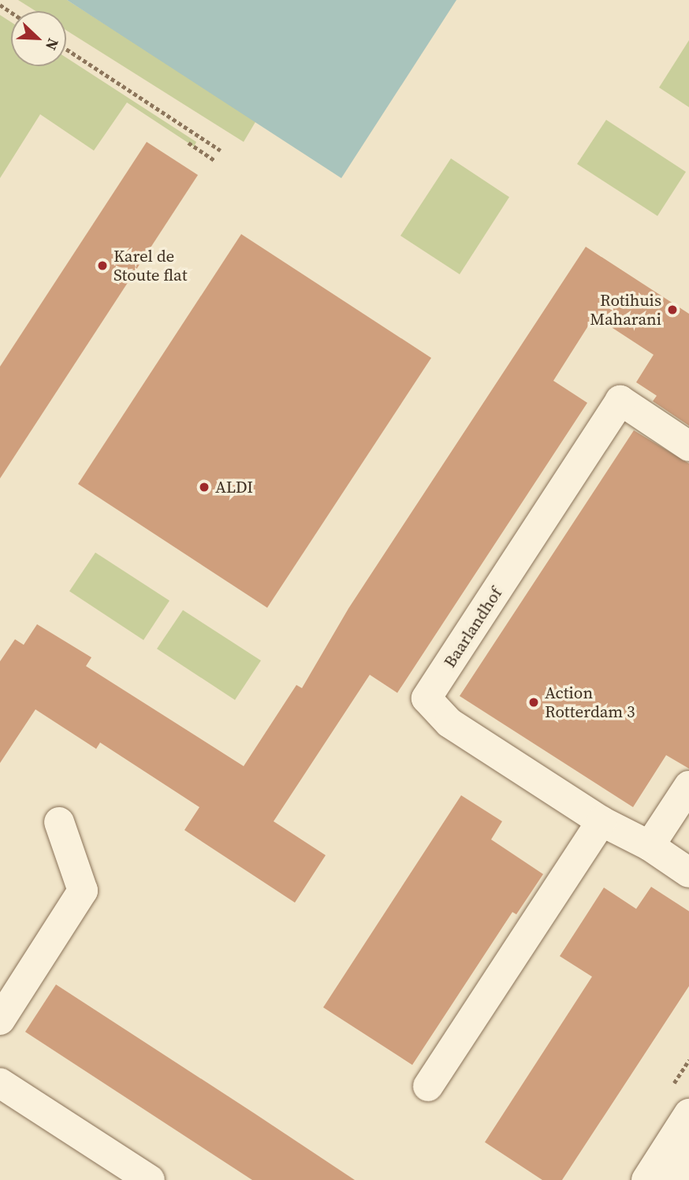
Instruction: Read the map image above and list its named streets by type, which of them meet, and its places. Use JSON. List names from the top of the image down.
{
  "streets": {
    "street": ["Baarlandhof"]
  },
  "places": [
    "Karel de Stoute flat",
    "Rotihuis Maharani",
    "ALDI",
    "Action Rotterdam 3"
  ],
  "north": "bottom right"
}
